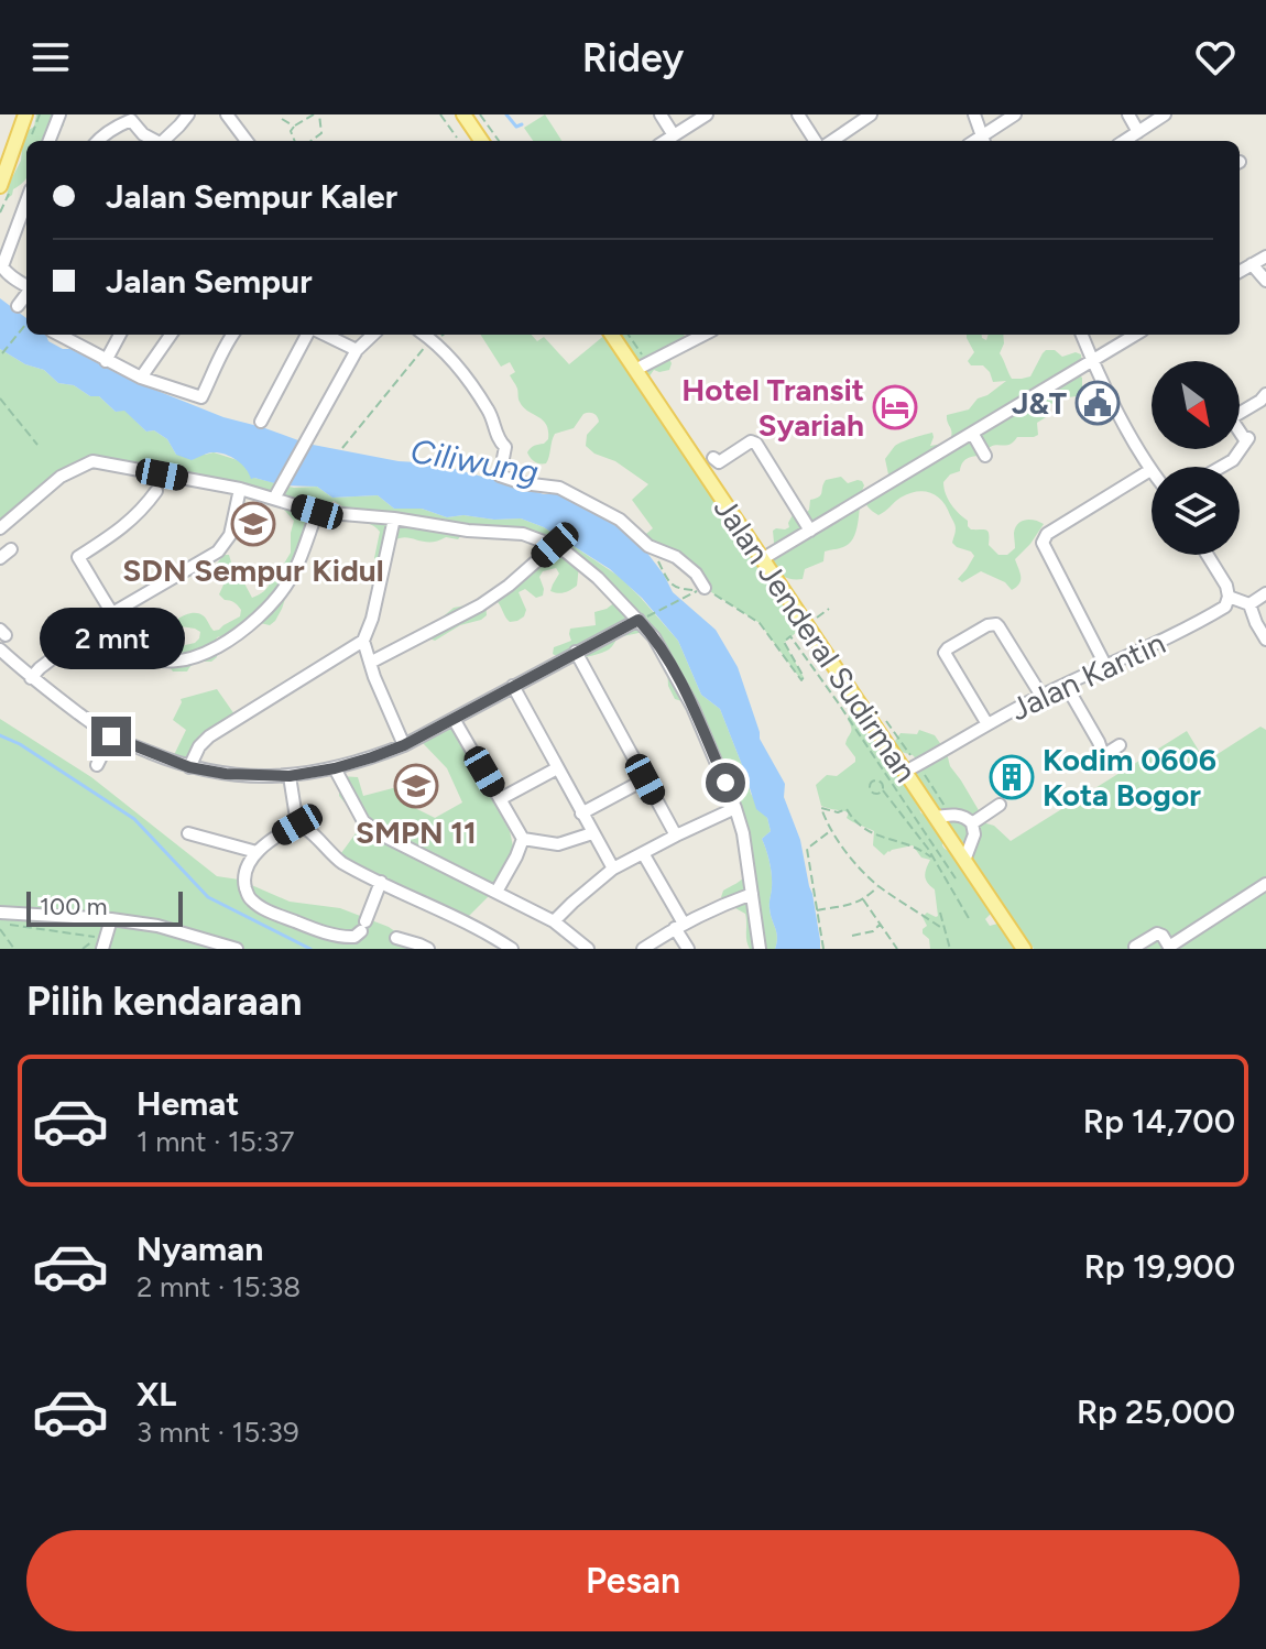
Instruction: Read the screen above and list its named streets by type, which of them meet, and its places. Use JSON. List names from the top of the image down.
{
  "streets": {
    "main road": ["Jalan Jenderal Sudirman"],
    "street": ["Jalan Kantin"]
  },
  "crossings": [
    ["Jalan Jenderal Sudirman", "Jalan Kantin"]
  ],
  "water": ["Ciliwung"],
  "places": {
    "public building": ["J&T"],
    "hotel": ["Hotel Transit Syariah"],
    "school or university": ["SDN Sempur Kidul", "SMPN 11"],
    "building": ["Kodim 0606 Kota Bogor"]
  },
  "scale_bar": "100 m",
  "north": "bottom right",
  "page": {
    "header": "Ridey",
    "banner": ["Jalan Sempur Kaler", "Jalan Sempur"],
    "bubble": "2 mnt",
    "scale": "100 m",
    "heading": "Pilih kendaraan",
    "list": [
      {
        "name": "Hemat",
        "note": "1 mnt · 15:37",
        "value": "Rp 14,700"
      },
      {
        "name": "Nyaman",
        "note": "2 mnt · 15:38",
        "value": "Rp 19,900"
      },
      {
        "name": "XL",
        "note": "3 mnt · 15:39",
        "value": "Rp 25,000"
      }
    ],
    "buttons": "Pesan"
  }
}
